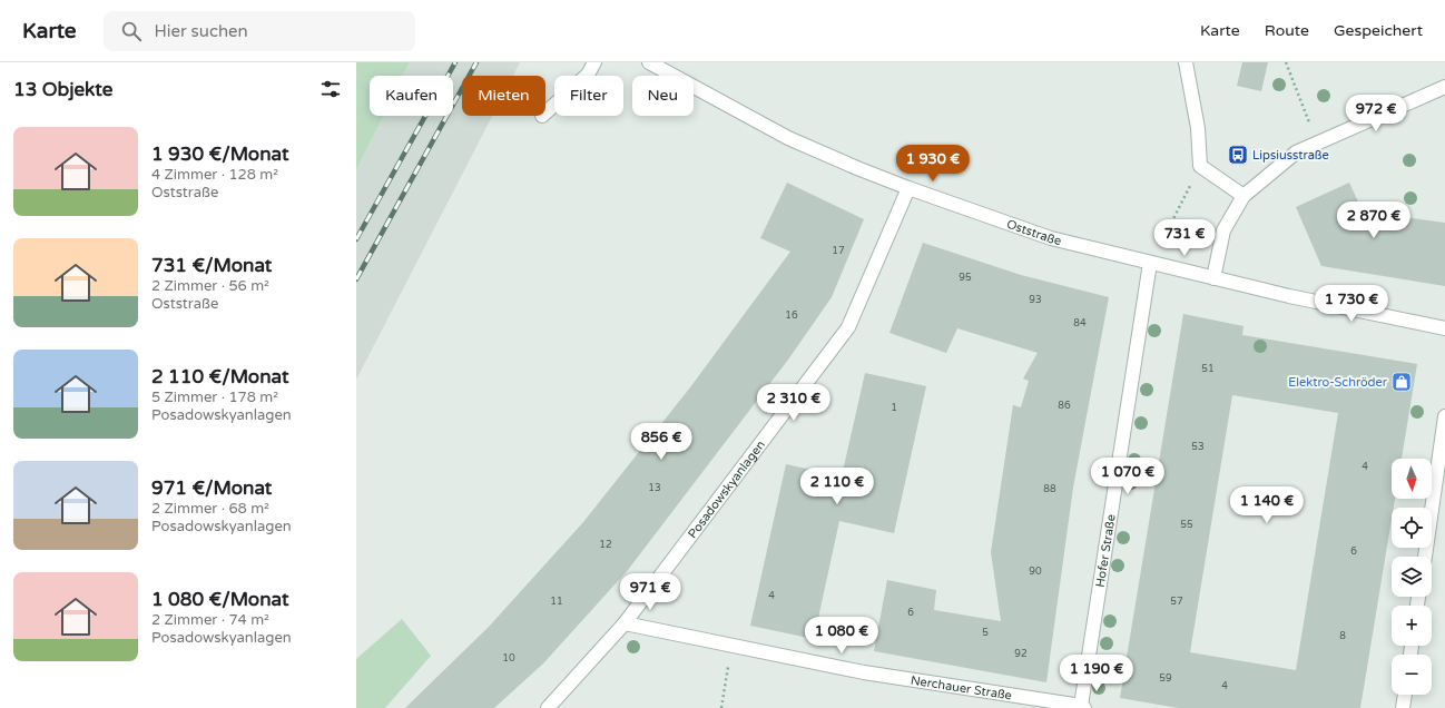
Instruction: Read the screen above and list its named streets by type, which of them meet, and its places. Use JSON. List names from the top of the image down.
{
  "streets": {
    "street": [
      "Oststraße",
      "Posadowskyanlagen",
      "Hofer Straße",
      "Nerchauer Straße"
    ]
  },
  "crossings": [
    ["Oststraße", "Posadowskyanlagen"],
    ["Oststraße", "Hofer Straße"],
    ["Hofer Straße", "Nerchauer Straße"]
  ],
  "places": {
    "bus stop": ["Lipsiusstraße"],
    "shop": ["Elektro-Schröder"]
  },
  "house_numbers": [
    "17",
    "95",
    "93",
    "16",
    "84",
    "51",
    "86",
    "1",
    "53",
    "4",
    "13",
    "88",
    "55",
    "12",
    "6",
    "90",
    "4",
    "11",
    "57",
    "6",
    "5",
    "8",
    "92",
    "10",
    "59",
    "4"
  ],
  "north": "bottom",
  "page": {
    "header": "Karte",
    "search": "Hier suchen",
    "nav": ["Karte", "Route", "Gespeichert"],
    "heading": "13 Objekte",
    "chip": [
      "Kaufen",
      "Mieten",
      "Filter",
      "Neu"
    ],
    "price": [
      "972 €",
      "1 930 €",
      "2 870 €",
      "731 €",
      "1 730 €",
      "2 310 €",
      "856 €",
      "1 070 €",
      "2 110 €",
      "1 140 €",
      "971 €",
      "1 080 €",
      "1 190 €"
    ],
    "list": [
      {
        "name": "1 930 €/Monat",
        "note": "4 Zimmer · 128 m² · Oststraße"
      },
      {
        "name": "731 €/Monat",
        "note": "2 Zimmer · 56 m² · Oststraße"
      },
      {
        "name": "2 110 €/Monat",
        "note": "5 Zimmer · 178 m² · Posadowskyanlagen"
      },
      {
        "name": "971 €/Monat",
        "note": "2 Zimmer · 68 m² · Posadowskyanlagen"
      },
      {
        "name": "1 080 €/Monat",
        "note": "2 Zimmer · 74 m² · Posadowskyanlagen"
      }
    ],
    "map_buttons": ["+", "−"]
  }
}
